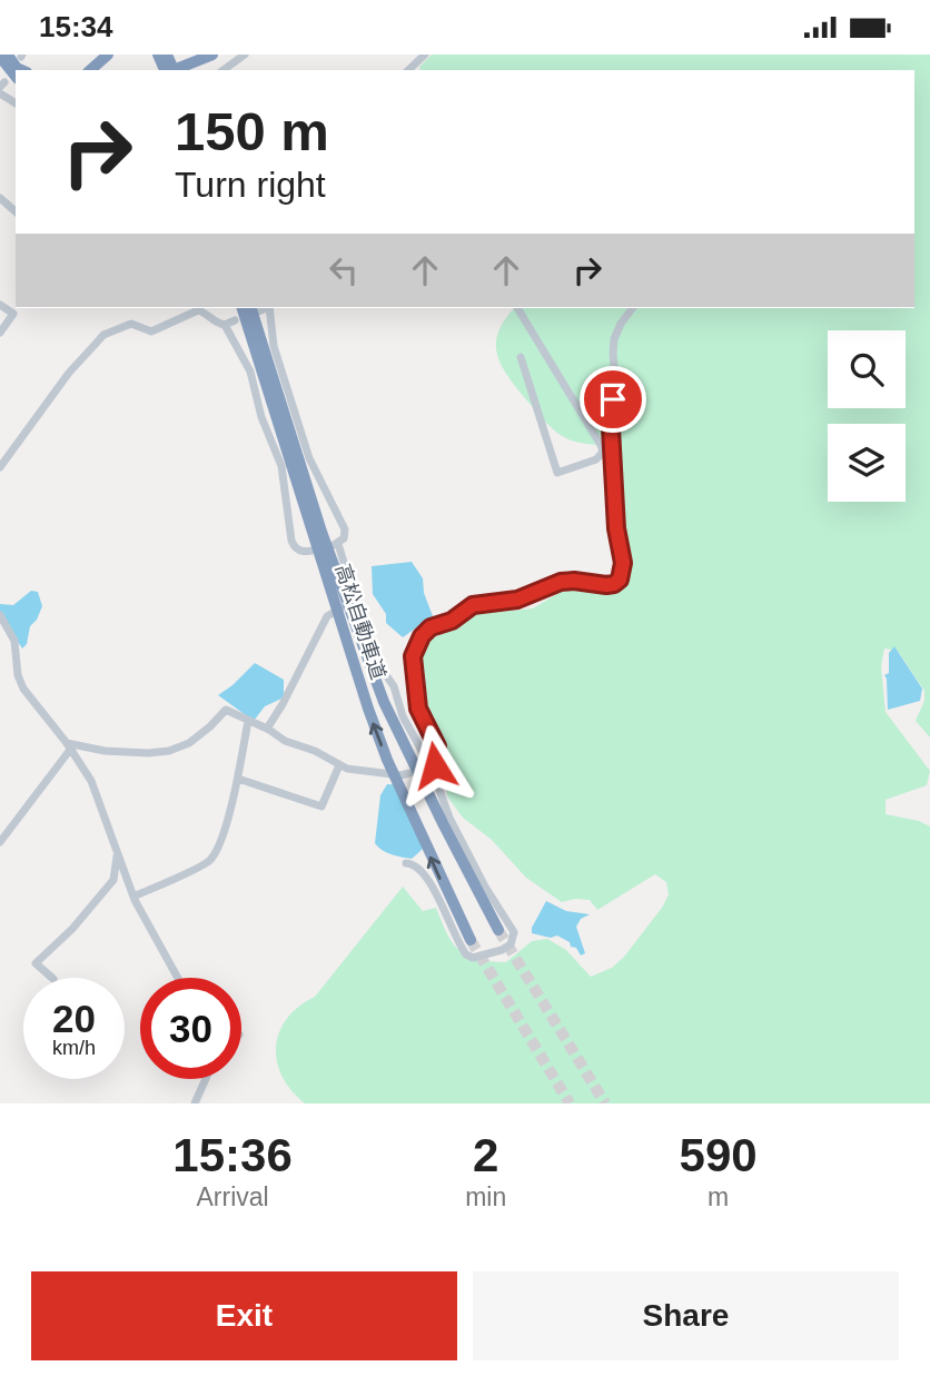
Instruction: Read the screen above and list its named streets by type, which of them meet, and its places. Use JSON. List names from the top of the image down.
{
  "streets": {
    "highway": ["高松自動車道"]
  },
  "page": {
    "status": "15:34",
    "turn": ["150 m", "Turn right"],
    "speed": "20 km/h",
    "limit": "30",
    "eta": [
      "15:36",
      "Arrival",
      "2",
      "min",
      "590",
      "m"
    ],
    "buttons": ["Exit", "Share"]
  }
}
